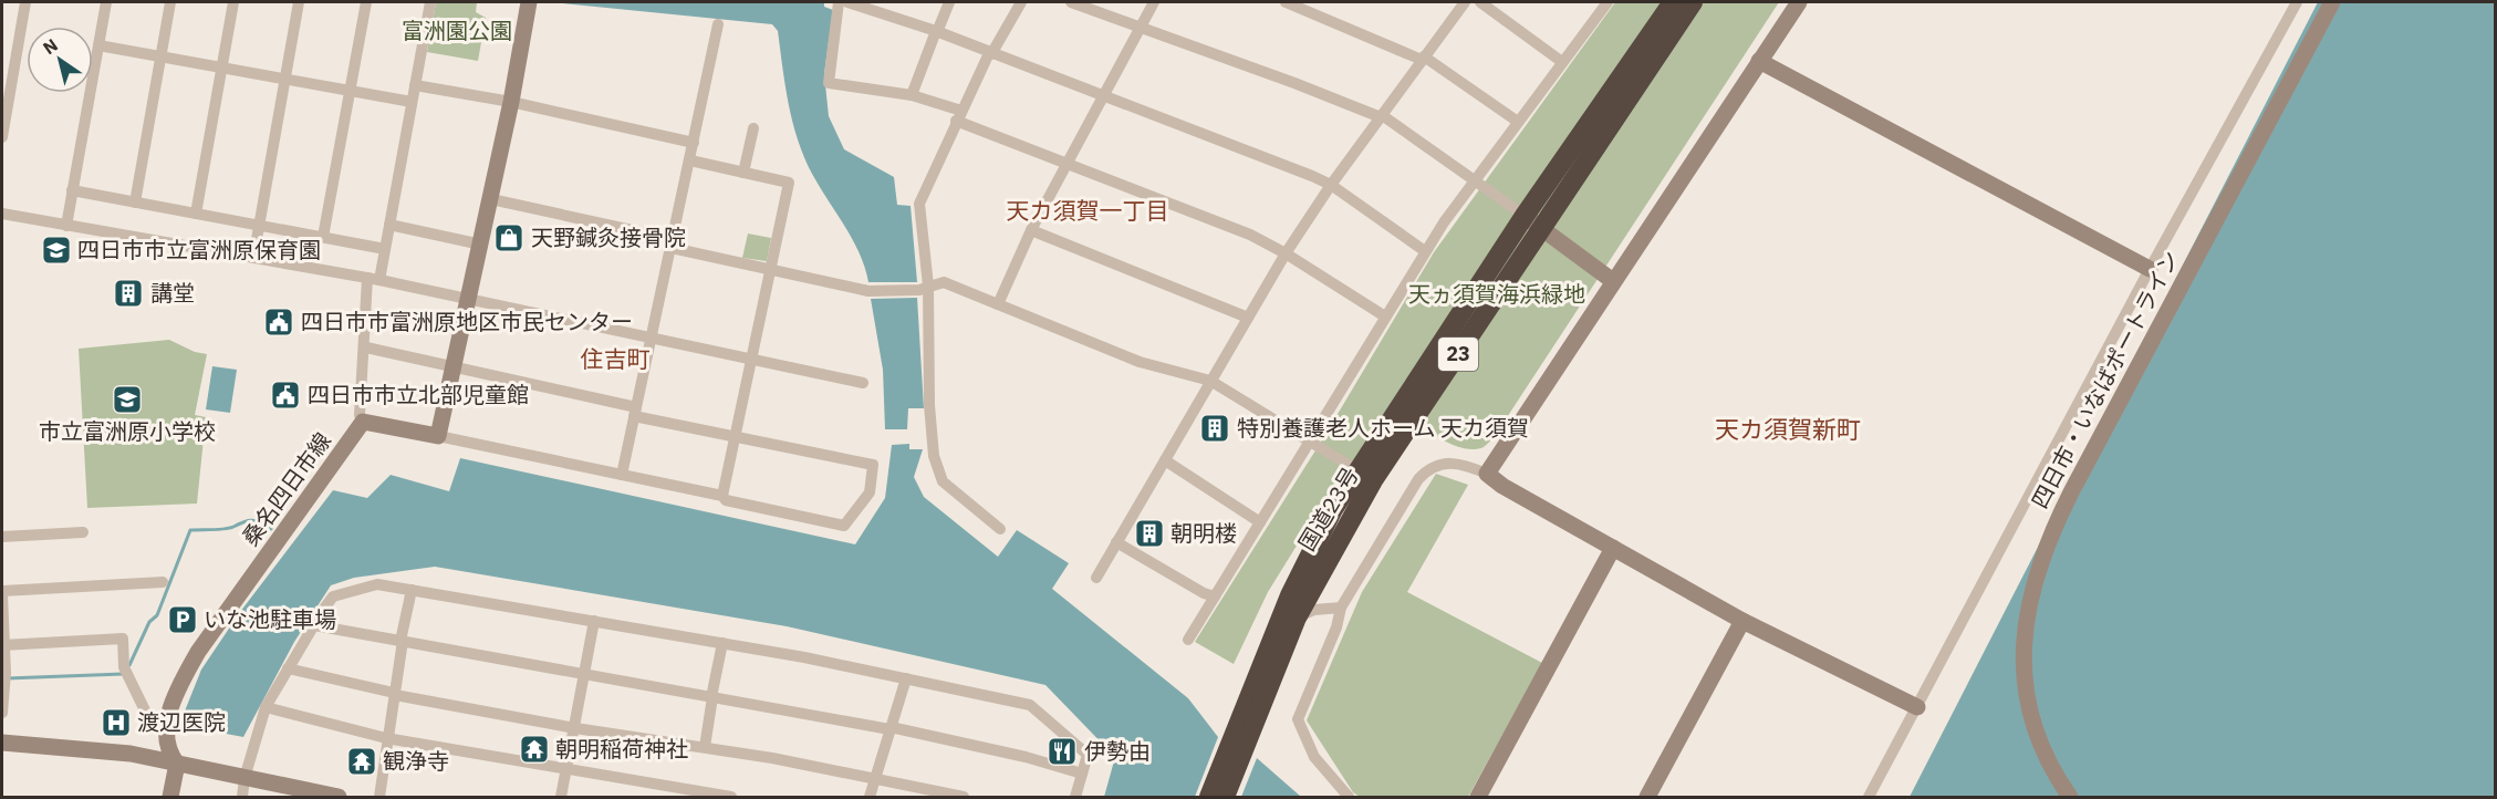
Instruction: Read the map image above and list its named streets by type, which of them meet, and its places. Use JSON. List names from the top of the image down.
{
  "streets": {
    "highway": ["23", "国道23号"],
    "street": ["四日市・いなばポートライン", "桑名四日市線"]
  },
  "districts": ["天カ須賀一丁目", "住吉町", "天カ須賀新町"],
  "parks": ["富洲園公園", "天ヵ須賀海浜緑地"],
  "places": {
    "shop": ["天野鍼灸接骨院"],
    "school or university": ["四日市市立富洲原保育園", "市立富洲原小学校"],
    "building": ["講堂", "特別養護老人ホーム 天カ須賀", "朝明楼"],
    "public building": ["四日市市富洲原地区市民センター", "四日市市立北部児童館"],
    "parking": ["いな池駐車場"],
    "hospital": ["渡辺医院"],
    "temple": ["朝明稲荷神社", "観浄寺"],
    "restaurant": ["伊勢由"]
  },
  "north": "top left"
}
